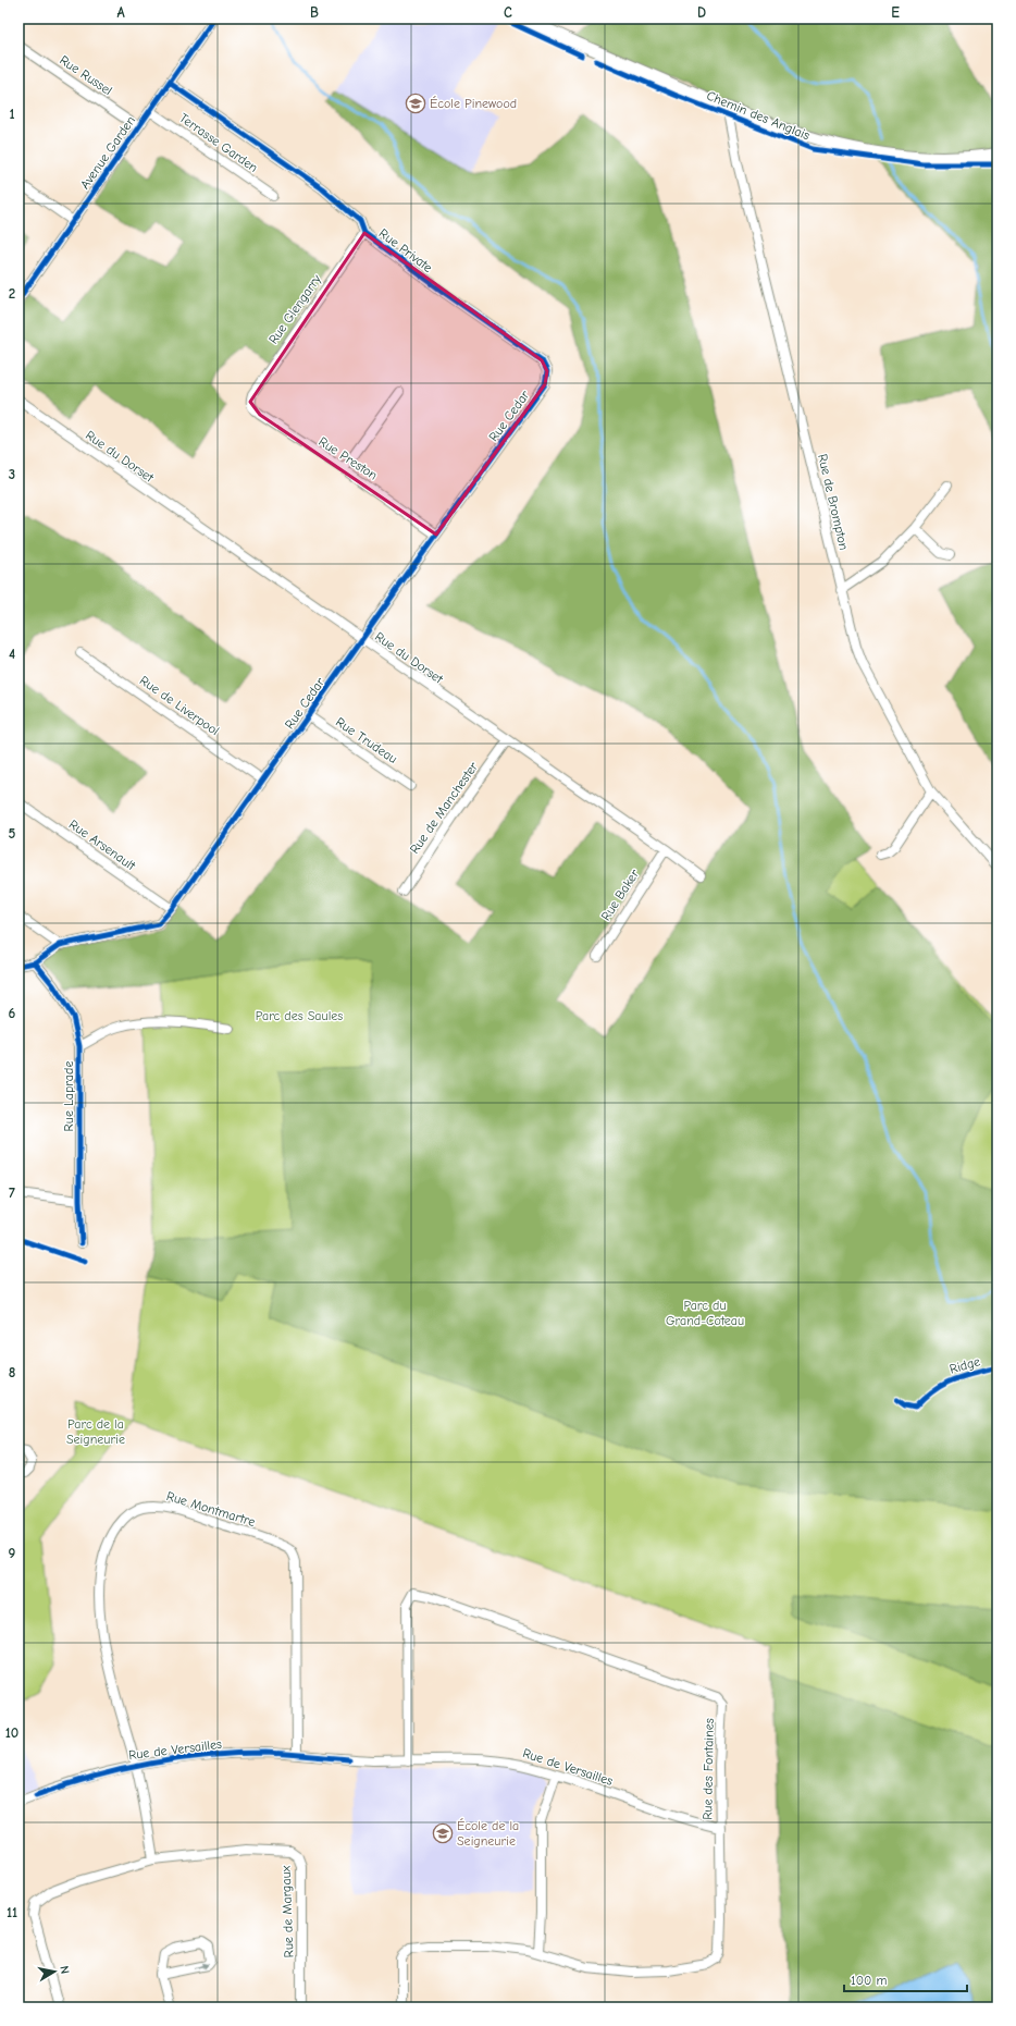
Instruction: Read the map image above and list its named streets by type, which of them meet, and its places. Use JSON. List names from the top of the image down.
{
  "streets": {
    "street": [
      "Rue Russel",
      "Chemin des Anglais",
      "Terrasse Garden",
      "Avenue Garden",
      "Rue Private",
      "Rue Glengarry",
      "Rue Cedar",
      "Rue du Dorset",
      "Rue Preston",
      "Rue de Brompton",
      "Rue de Liverpool",
      "Rue Trudeau",
      "Rue de Manchester",
      "Rue Arsenault",
      "Rue Baker",
      "Rue Laprade",
      "Rue Montmartre",
      "Rue de Versailles",
      "Rue des Fontaines",
      "Rue de Margaux"
    ],
    "cycle path": ["Ridge"]
  },
  "crossings": [
    ["Rue Russel", "Avenue Garden"],
    ["Chemin des Anglais", "Rue de Brompton"],
    ["Terrasse Garden", "Avenue Garden"],
    ["Avenue Garden", "Rue Private"],
    ["Rue Private", "Rue Glengarry"],
    ["Rue Private", "Rue Cedar"],
    ["Rue Glengarry", "Rue Preston"],
    ["Rue Cedar", "Rue du Dorset"],
    ["Rue Cedar", "Rue Preston"],
    ["Rue Cedar", "Rue de Liverpool"],
    ["Rue Cedar", "Rue Trudeau"],
    ["Rue Cedar", "Rue Arsenault"],
    ["Rue Cedar", "Rue Laprade"],
    ["Rue du Dorset", "Rue de Manchester"],
    ["Rue du Dorset", "Rue Baker"],
    ["Rue Montmartre", "Rue de Versailles"],
    ["Rue de Versailles", "Rue des Fontaines"]
  ],
  "parks": ["Parc des Saules", "Parc du Grand-Coteau", "Parc de la Seigneurie"],
  "places": {
    "school or university": ["École Pinewood", "École de la Seigneurie"]
  },
  "scale_bar": "100 m",
  "north": "right",
  "grid": {
    "columns": [
      "A",
      "B",
      "C",
      "D",
      "E"
    ],
    "rows": [
      "1",
      "2",
      "3",
      "4",
      "5",
      "6",
      "7",
      "8",
      "9",
      "10",
      "11"
    ]
  }
}
